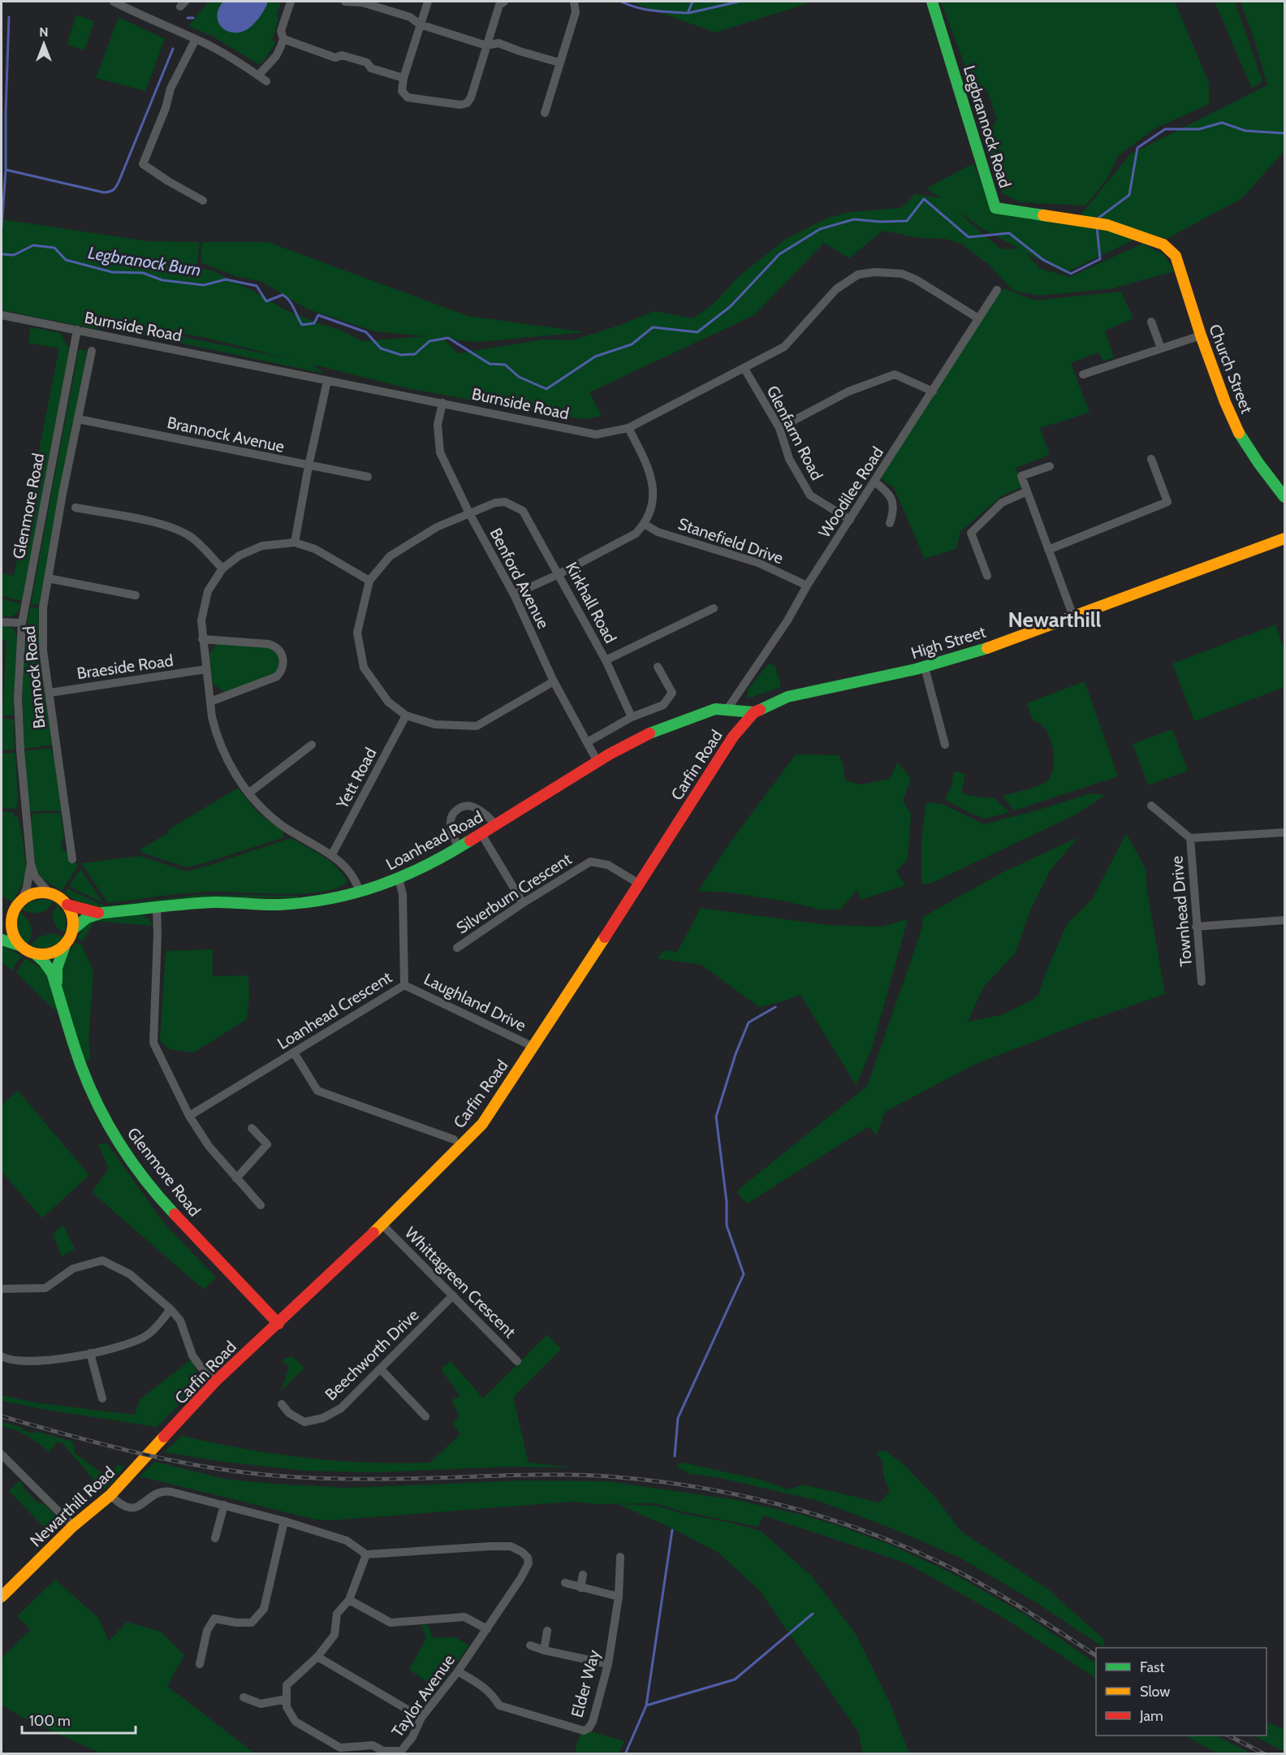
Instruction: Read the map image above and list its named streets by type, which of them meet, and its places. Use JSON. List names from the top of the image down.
{
  "streets": {
    "street": [
      "Legbrannock Road",
      "Burnside Road",
      "Church Street",
      "Glenfarm Road",
      "Brannock Avenue",
      "Woodilee Road",
      "Glenmore Road",
      "Stanefield Drive",
      "Benford Avenue",
      "Kirkhall Road",
      "High Street",
      "Braeside Road",
      "Brannock Road",
      "Carfin Road",
      "Yett Road",
      "Loanhead Road",
      "Silverburn Crescent",
      "Townhead Drive",
      "Laughland Drive",
      "Loanhead Crescent",
      "Whittagreen Crescent",
      "Beechworth Drive",
      "Newarthill Road",
      "Elder Way",
      "Taylor Avenue"
    ]
  },
  "crossings": [
    ["Legbrannock Road", "Church Street"],
    ["Burnside Road", "Glenfarm Road"],
    ["Burnside Road", "Woodilee Road"],
    ["Burnside Road", "Glenmore Road"],
    ["Burnside Road", "Benford Avenue"],
    ["Glenfarm Road", "Woodilee Road"],
    ["Brannock Avenue", "Brannock Road"],
    ["Woodilee Road", "Stanefield Drive"],
    ["Woodilee Road", "Loanhead Road"],
    ["Glenmore Road", "Carfin Road"],
    ["Glenmore Road", "Loanhead Road"],
    ["Benford Avenue", "Kirkhall Road"],
    ["Benford Avenue", "Loanhead Road"],
    ["High Street", "Carfin Road"],
    ["High Street", "Loanhead Road"],
    ["Braeside Road", "Brannock Road"],
    ["Carfin Road", "Loanhead Road"],
    ["Carfin Road", "Silverburn Crescent"],
    ["Carfin Road", "Laughland Drive"],
    ["Carfin Road", "Whittagreen Crescent"],
    ["Carfin Road", "Newarthill Road"],
    ["Loanhead Road", "Loanhead Crescent"],
    ["Laughland Drive", "Loanhead Crescent"],
    ["Whittagreen Crescent", "Beechworth Drive"],
    ["Elder Way", "Taylor Avenue"]
  ],
  "districts": ["Newarthill"],
  "water": ["Legbranock Burn"],
  "legend": ["Fast", "Slow", "Jam"],
  "scale_bar": "100 m",
  "north": "top"
}
